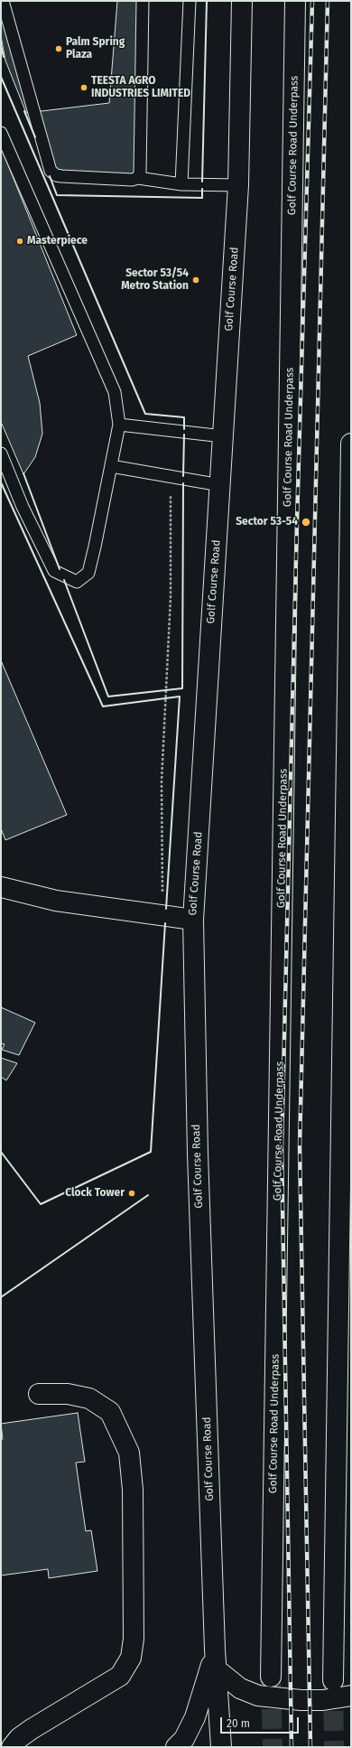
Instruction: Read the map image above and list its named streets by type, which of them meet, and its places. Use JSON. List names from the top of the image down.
{
  "streets": {
    "main road": ["Golf Course Road Underpass", "Golf Course Road"]
  },
  "places": [
    "Palm Spring Plaza",
    "TEESTA AGRO INDUSTRIES LIMITED",
    "Masterpiece",
    "Sector 53/54 Metro Station",
    "Sector 53-54",
    "Clock Tower"
  ],
  "scale_bar": "20 m"
}
